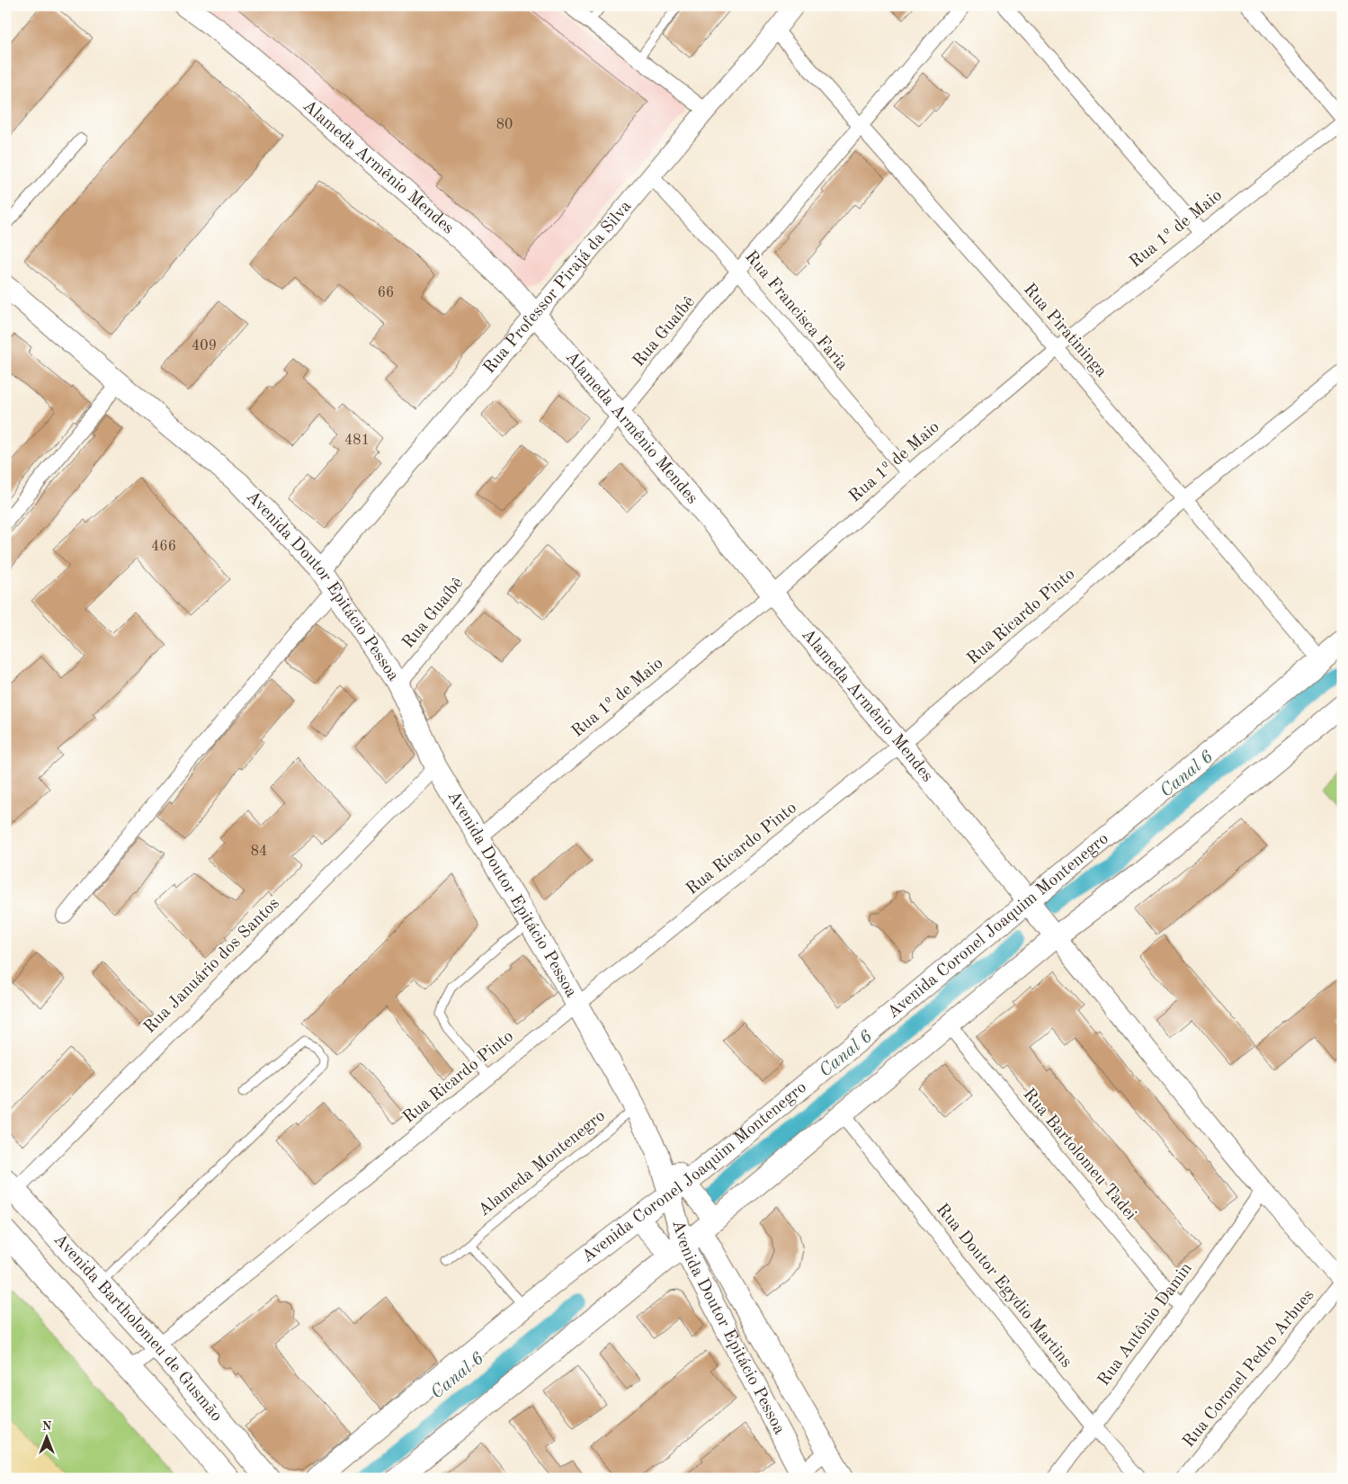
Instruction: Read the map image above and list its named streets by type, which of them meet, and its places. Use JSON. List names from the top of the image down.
{
  "streets": {
    "main road": [
      "Alameda Armênio Mendes",
      "Avenida Doutor Epitácio Pessoa",
      "Avenida Coronel Joaquim Montenegro",
      "Avenida Bartholomeu de Gusmão"
    ],
    "street": [
      "Rua 1º de Maio",
      "Rua Professor Pirajá da Silva",
      "Rua Francisca Faria",
      "Rua Piratininga",
      "Rua Guaíbê",
      "Rua Ricardo Pinto",
      "Rua Januário dos Santos",
      "Rua Bartolomeu Tadei",
      "Rua Doutor Egydio Martins",
      "Rua Antônio Damin",
      "Rua Coronel Pedro Arbues"
    ],
    "lane": ["Alameda Montenegro"]
  },
  "crossings": [
    ["Alameda Armênio Mendes", "Rua 1º de Maio"],
    ["Alameda Armênio Mendes", "Rua Professor Pirajá da Silva"],
    ["Alameda Armênio Mendes", "Rua Guaíbê"],
    ["Alameda Armênio Mendes", "Rua Ricardo Pinto"],
    ["Alameda Armênio Mendes", "Avenida Coronel Joaquim Montenegro"],
    ["Rua 1º de Maio", "Rua Francisca Faria"],
    ["Rua 1º de Maio", "Rua Piratininga"],
    ["Rua 1º de Maio", "Avenida Doutor Epitácio Pessoa"],
    ["Rua Professor Pirajá da Silva", "Rua Francisca Faria"],
    ["Rua Professor Pirajá da Silva", "Rua Piratininga"],
    ["Rua Professor Pirajá da Silva", "Avenida Doutor Epitácio Pessoa"],
    ["Rua Francisca Faria", "Rua Guaíbê"],
    ["Rua Piratininga", "Rua Guaíbê"],
    ["Rua Piratininga", "Rua Ricardo Pinto"],
    ["Rua Piratininga", "Avenida Coronel Joaquim Montenegro"],
    ["Rua Guaíbê", "Avenida Doutor Epitácio Pessoa"],
    ["Avenida Doutor Epitácio Pessoa", "Rua Ricardo Pinto"],
    ["Avenida Doutor Epitácio Pessoa", "Avenida Coronel Joaquim Montenegro"],
    ["Avenida Doutor Epitácio Pessoa", "Rua Januário dos Santos"],
    ["Avenida Doutor Epitácio Pessoa", "Alameda Montenegro"],
    ["Rua Ricardo Pinto", "Avenida Bartholomeu de Gusmão"],
    ["Avenida Coronel Joaquim Montenegro", "Rua Bartolomeu Tadei"],
    ["Avenida Coronel Joaquim Montenegro", "Rua Doutor Egydio Martins"],
    ["Rua Januário dos Santos", "Avenida Bartholomeu de Gusmão"],
    ["Rua Bartolomeu Tadei", "Rua Antônio Damin"],
    ["Rua Doutor Egydio Martins", "Rua Antônio Damin"]
  ],
  "water": ["Canal 6"],
  "house_numbers": [
    "80",
    "66",
    "409",
    "481",
    "466",
    "84"
  ],
  "north": "top"
}
